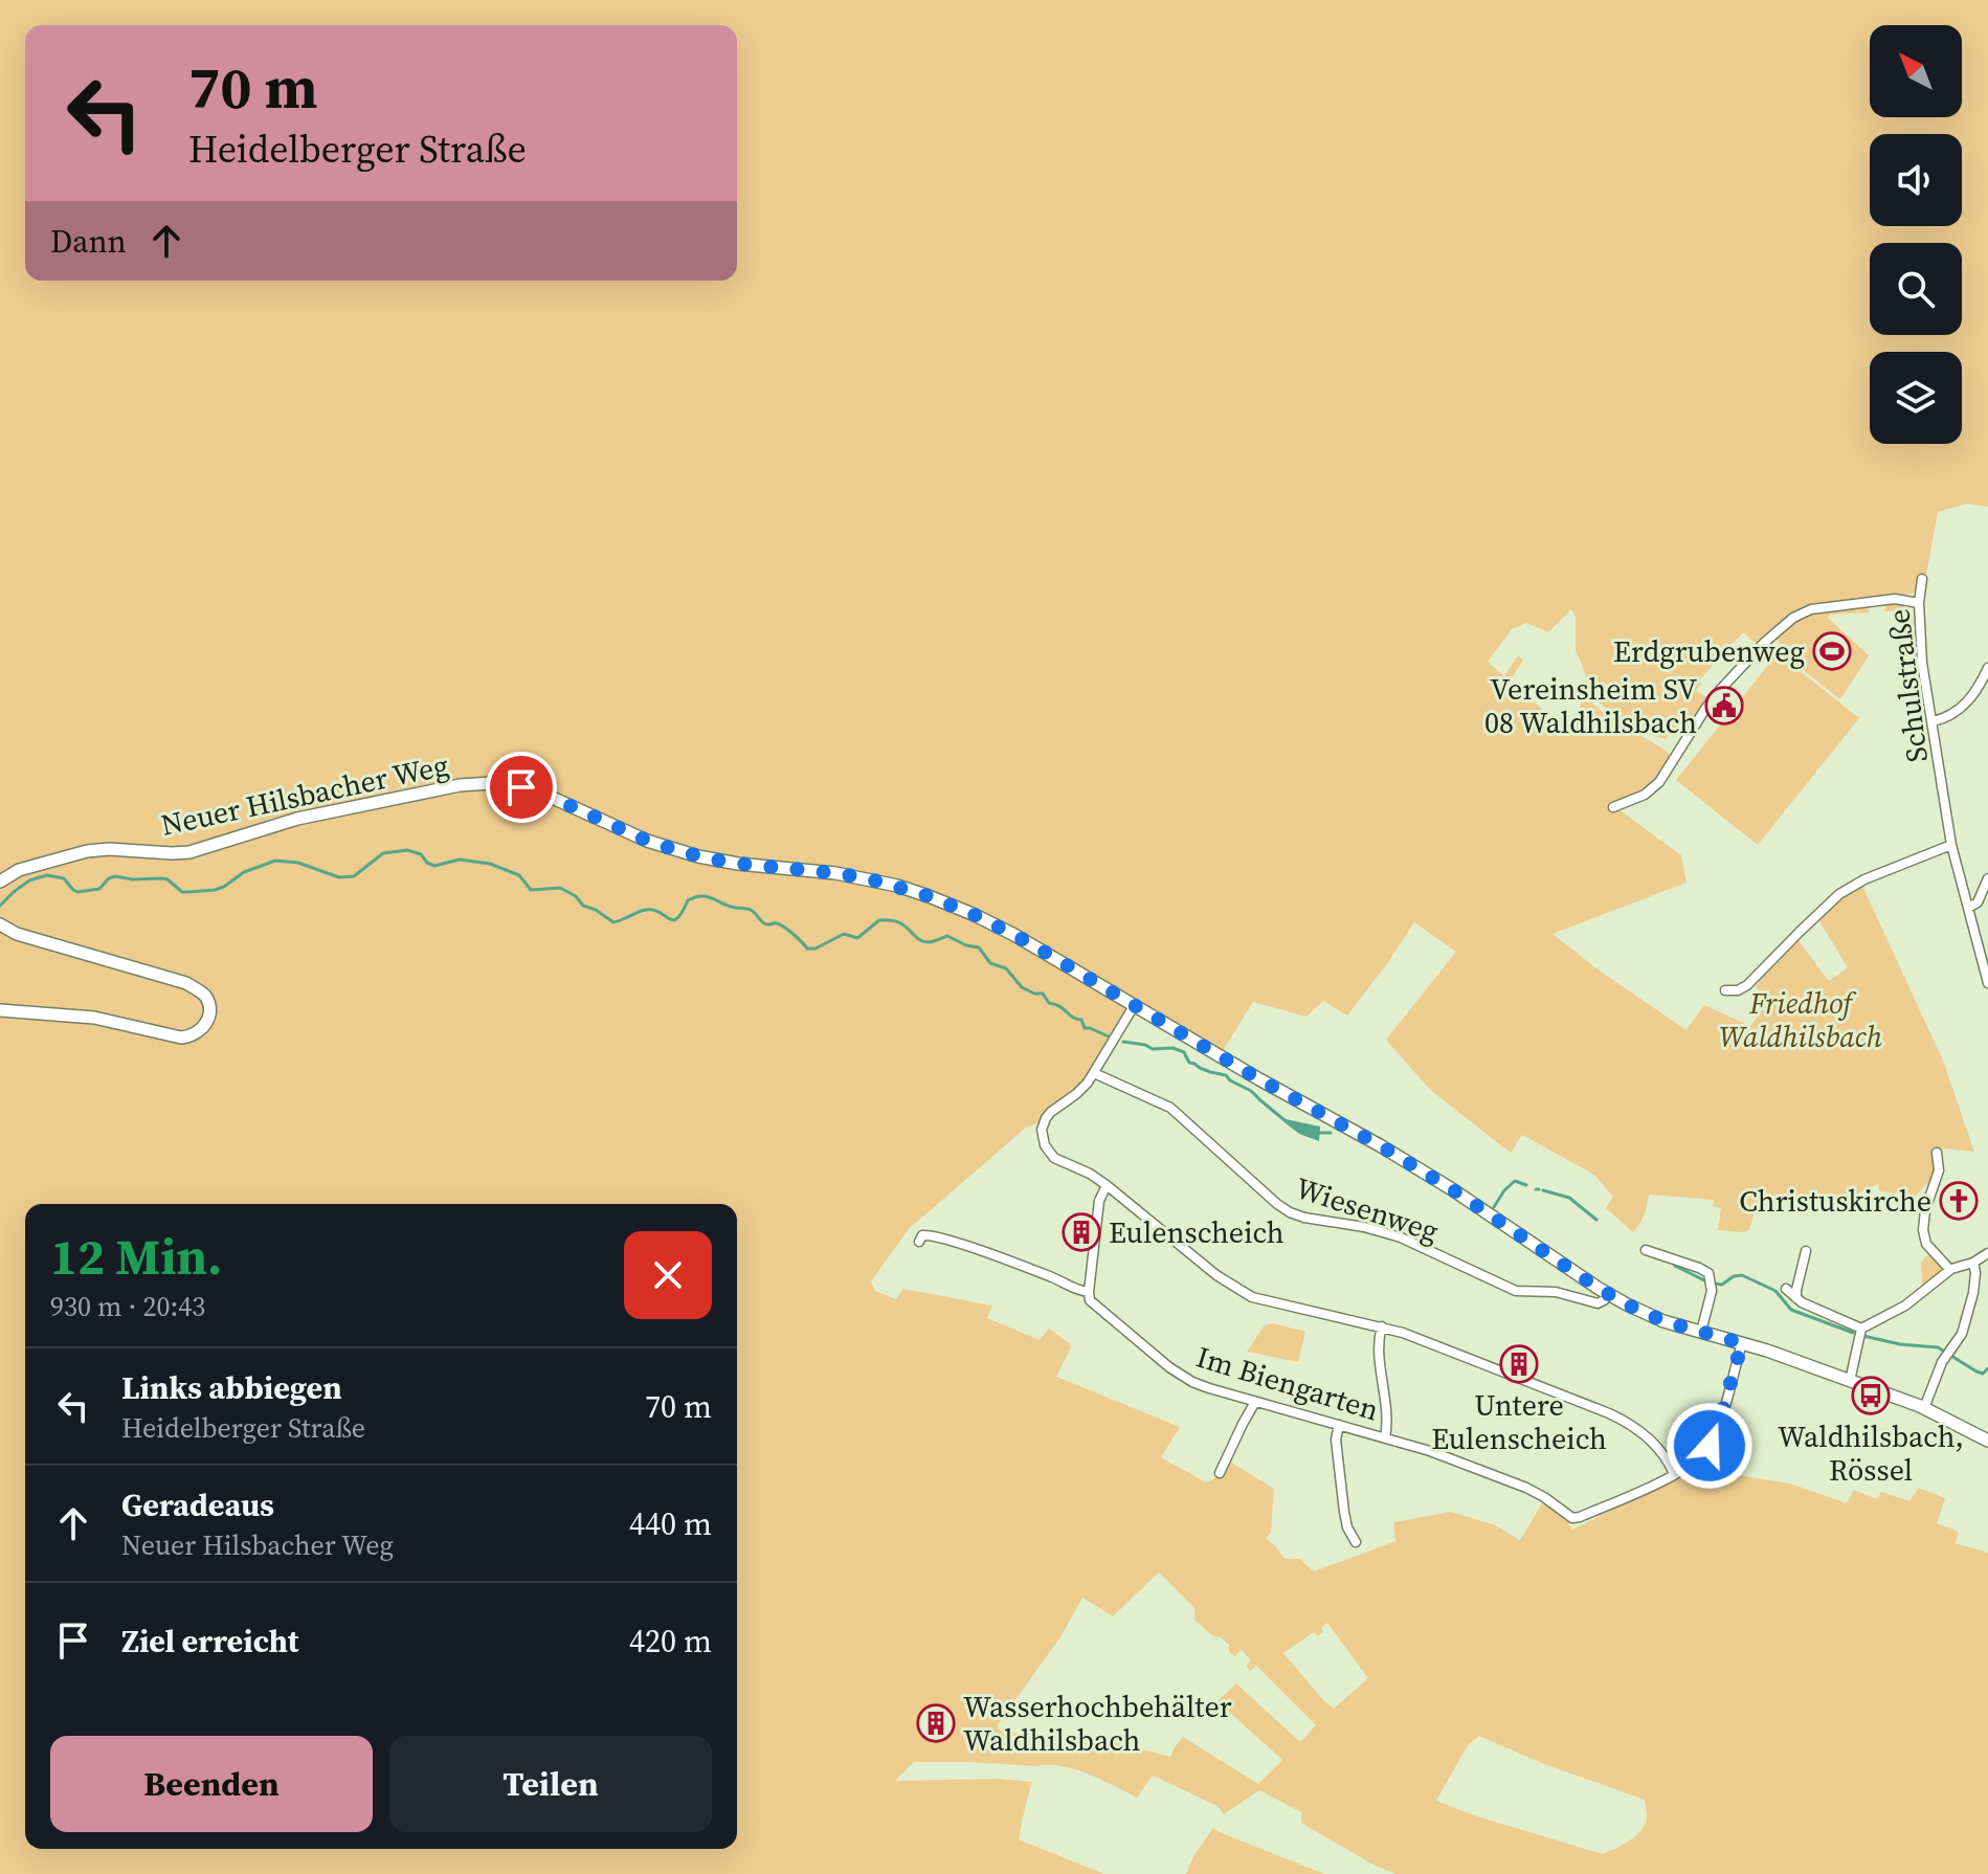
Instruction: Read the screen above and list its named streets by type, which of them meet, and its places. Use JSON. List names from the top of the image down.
{
  "streets": {
    "street": [
      "Schulstraße",
      "Neuer Hilsbacher Weg",
      "Wiesenweg",
      "Im Biengarten"
    ]
  },
  "crossings": [
    ["Neuer Hilsbacher Weg", "Wiesenweg"]
  ],
  "parks": ["Friedhof Waldhilsbach"],
  "places": {
    "sports": ["Erdgrubenweg"],
    "public building": ["Vereinsheim SV 08 Waldhilsbach"],
    "church": ["Christuskirche"],
    "building": ["Eulenscheich", "Untere Eulenscheich", "Wasserhochbehälter Waldhilsbach"],
    "bus stop": ["Waldhilsbach, Rössel"]
  },
  "north": "top left",
  "page": {
    "turn": ["70 m", "Heidelberger Straße"],
    "then": "Dann",
    "heading": ["12 Min.", "930 m · 20:43"],
    "list": [
      {
        "name": "Links abbiegen",
        "note": "Heidelberger Straße",
        "value": "70 m"
      },
      {
        "name": "Geradeaus",
        "note": "Neuer Hilsbacher Weg",
        "value": "440 m"
      },
      {
        "name": "Ziel erreicht",
        "value": "420 m"
      }
    ],
    "buttons": ["Beenden", "Teilen"]
  }
}
